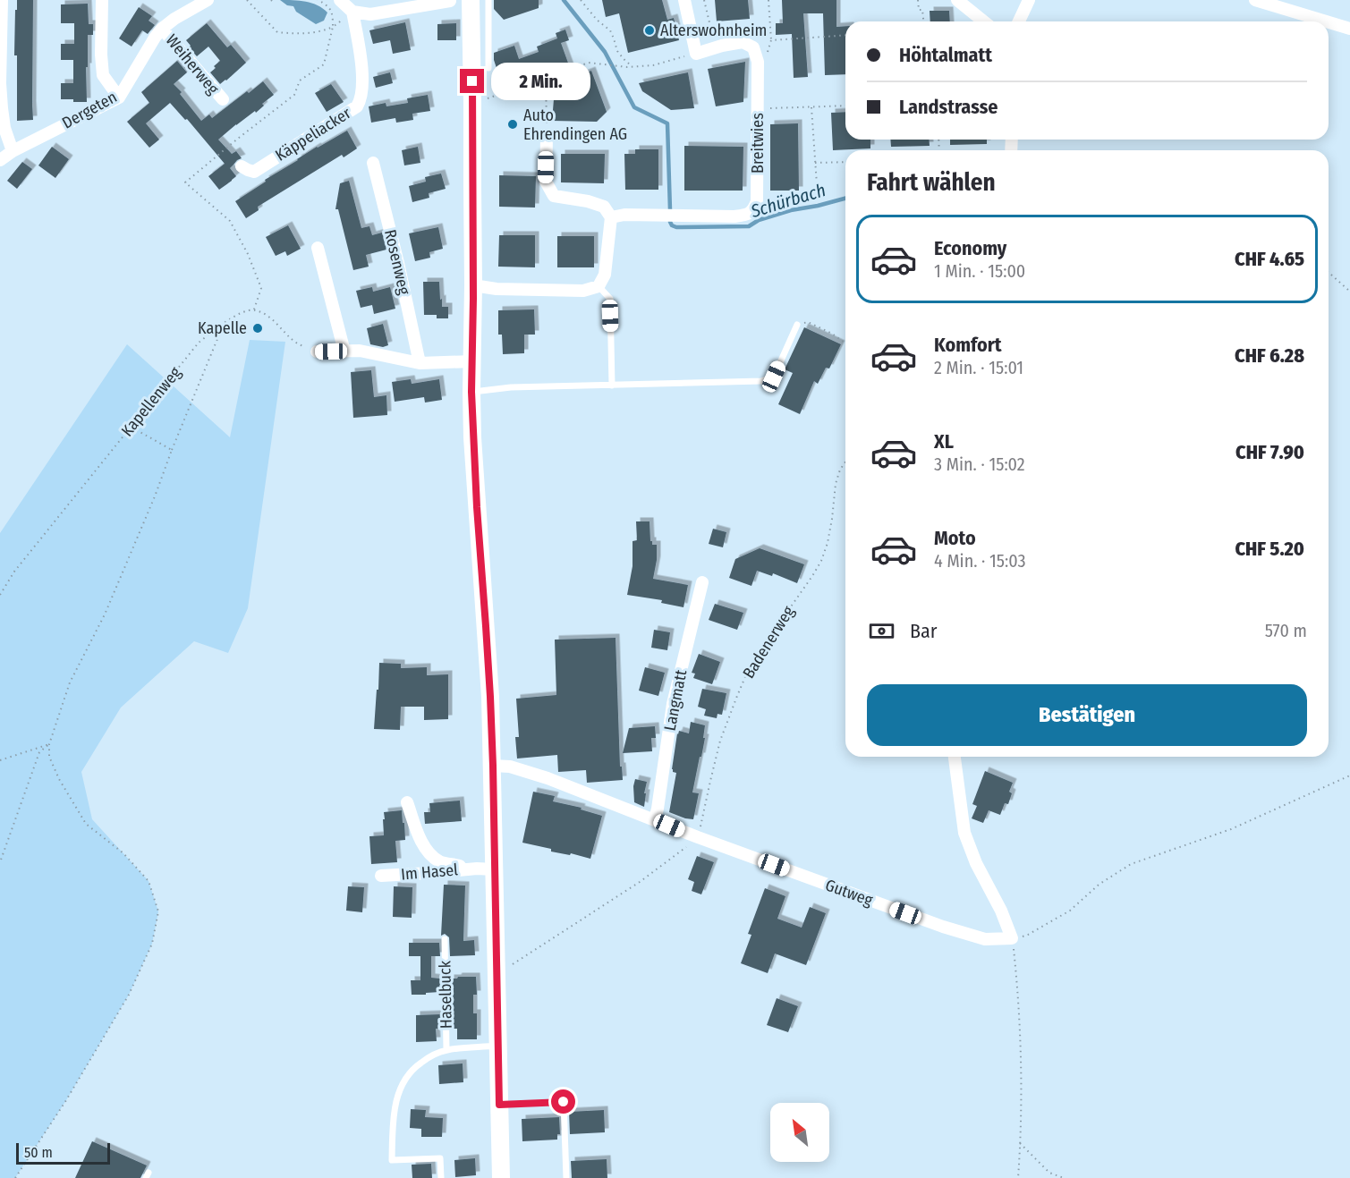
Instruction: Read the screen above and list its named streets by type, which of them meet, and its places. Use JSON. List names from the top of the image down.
{
  "streets": {
    "street": [
      "Weiherweg",
      "Dergeten",
      "Käppeliacker",
      "Breitwies",
      "Rosenweg",
      "Langmatt",
      "Im Hasel",
      "Gutweg"
    ],
    "lane": ["Haselbuck"],
    "path": ["Kapellenweg", "Badenerweg"]
  },
  "crossings": [
    ["Weiherweg", "Dergeten"],
    ["Badenerweg", "Gutweg"],
    ["Langmatt", "Gutweg"]
  ],
  "water": ["Schürbach"],
  "places": ["Alterswohnheim", "Auto Ehrendingen AG", "Kapelle"],
  "scale_bar": "50 m",
  "north": "top left",
  "page": {
    "banner": ["Höhtalmatt", "Landstrasse"],
    "bubble": "2 Min.",
    "heading": "Fahrt wählen",
    "list": [
      {
        "name": "Economy",
        "note": "1 Min. · 15:00",
        "value": "CHF 4.65"
      },
      {
        "name": "Komfort",
        "note": "2 Min. · 15:01",
        "value": "CHF 6.28"
      },
      {
        "name": "XL",
        "note": "3 Min. · 15:02",
        "value": "CHF 7.90"
      },
      {
        "name": "Moto",
        "note": "4 Min. · 15:03",
        "value": "CHF 5.20"
      }
    ],
    "pay": ["Bar", "570 m"],
    "buttons": "Bestätigen",
    "scale": "50 m"
  }
}
